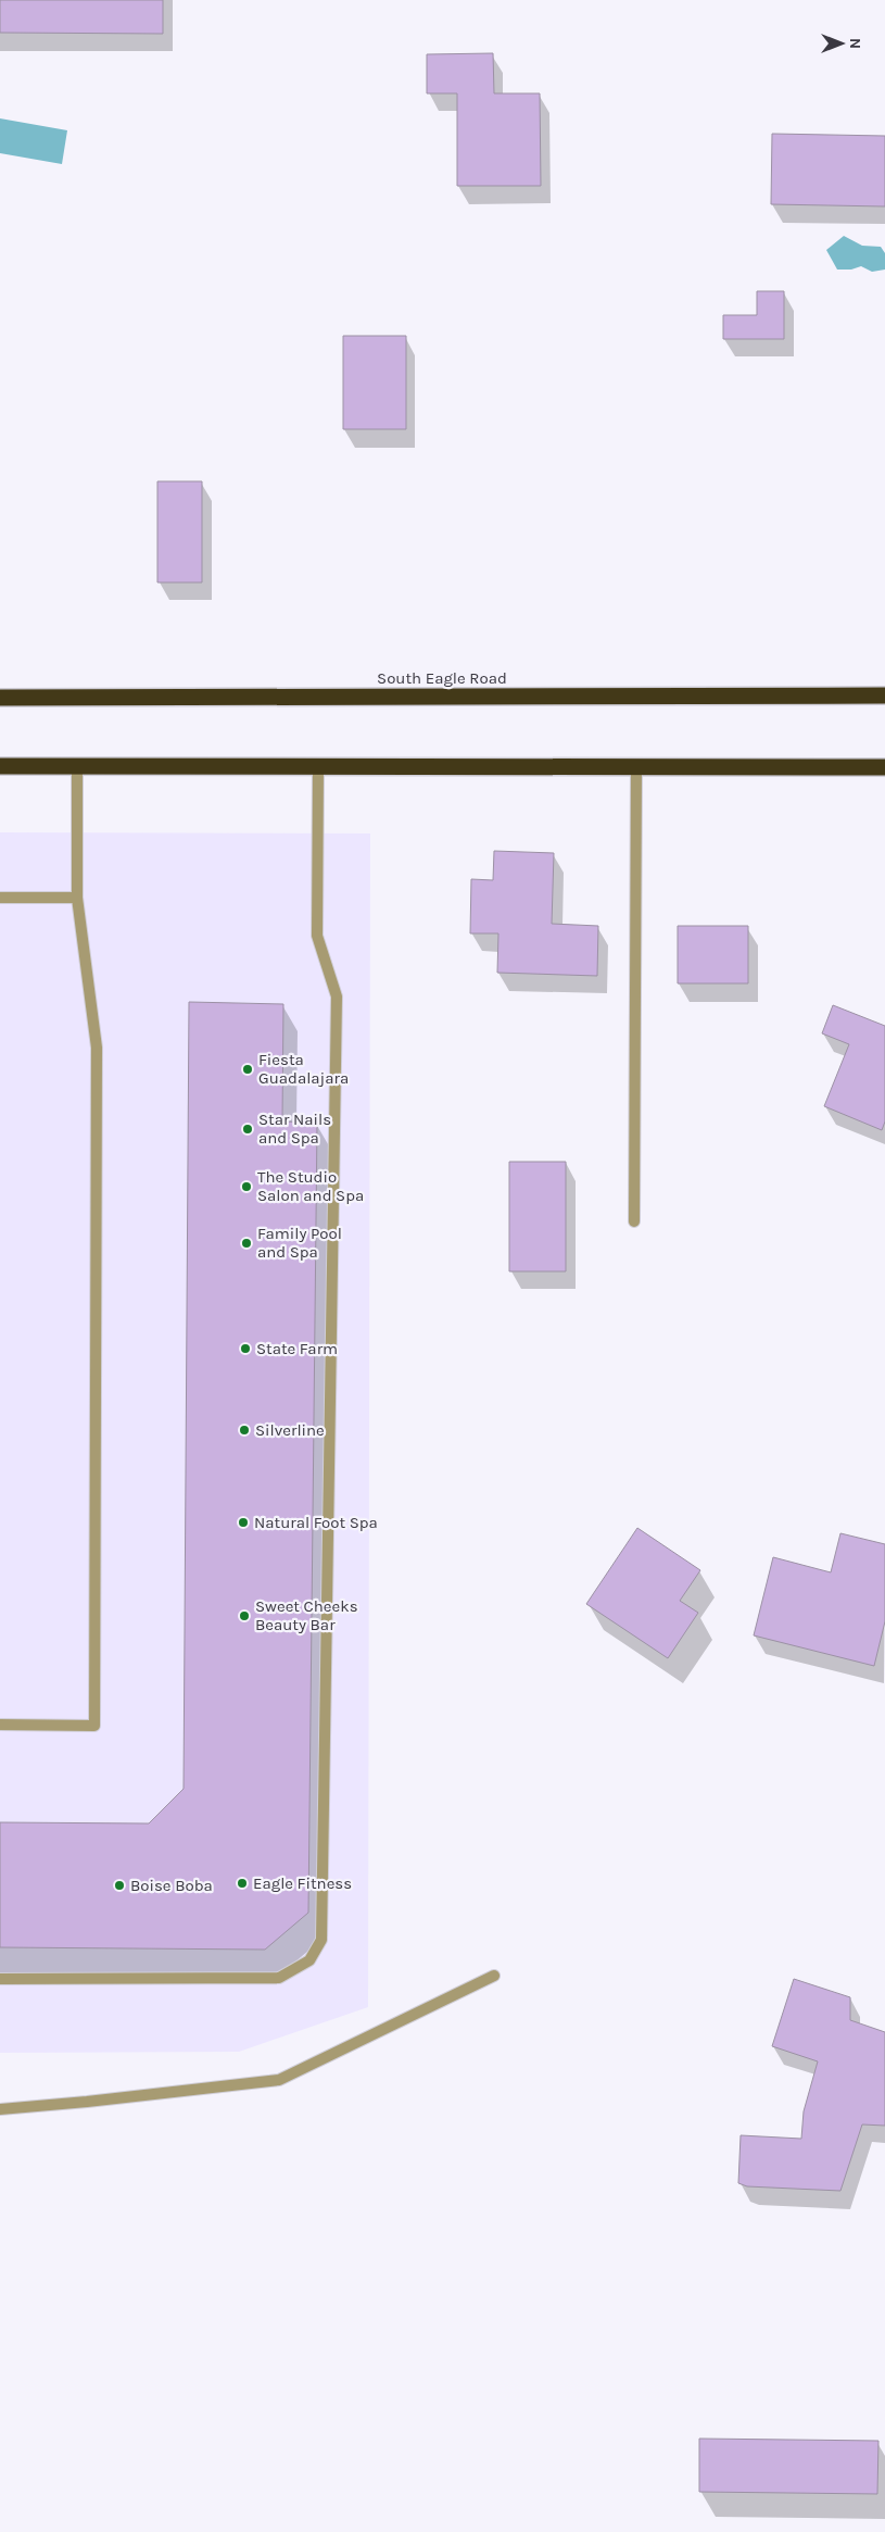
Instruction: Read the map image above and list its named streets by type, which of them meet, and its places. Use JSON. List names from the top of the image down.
{
  "streets": {
    "highway": ["South Eagle Road"]
  },
  "places": [
    "Fiesta Guadalajara",
    "Star Nails and Spa",
    "The Studio Salon and Spa",
    "Family Pool and Spa",
    "State Farm",
    "Silverline",
    "Natural Foot Spa",
    "Sweet Cheeks Beauty Bar",
    "Eagle Fitness",
    "Boise Boba"
  ],
  "north": "right"
}
